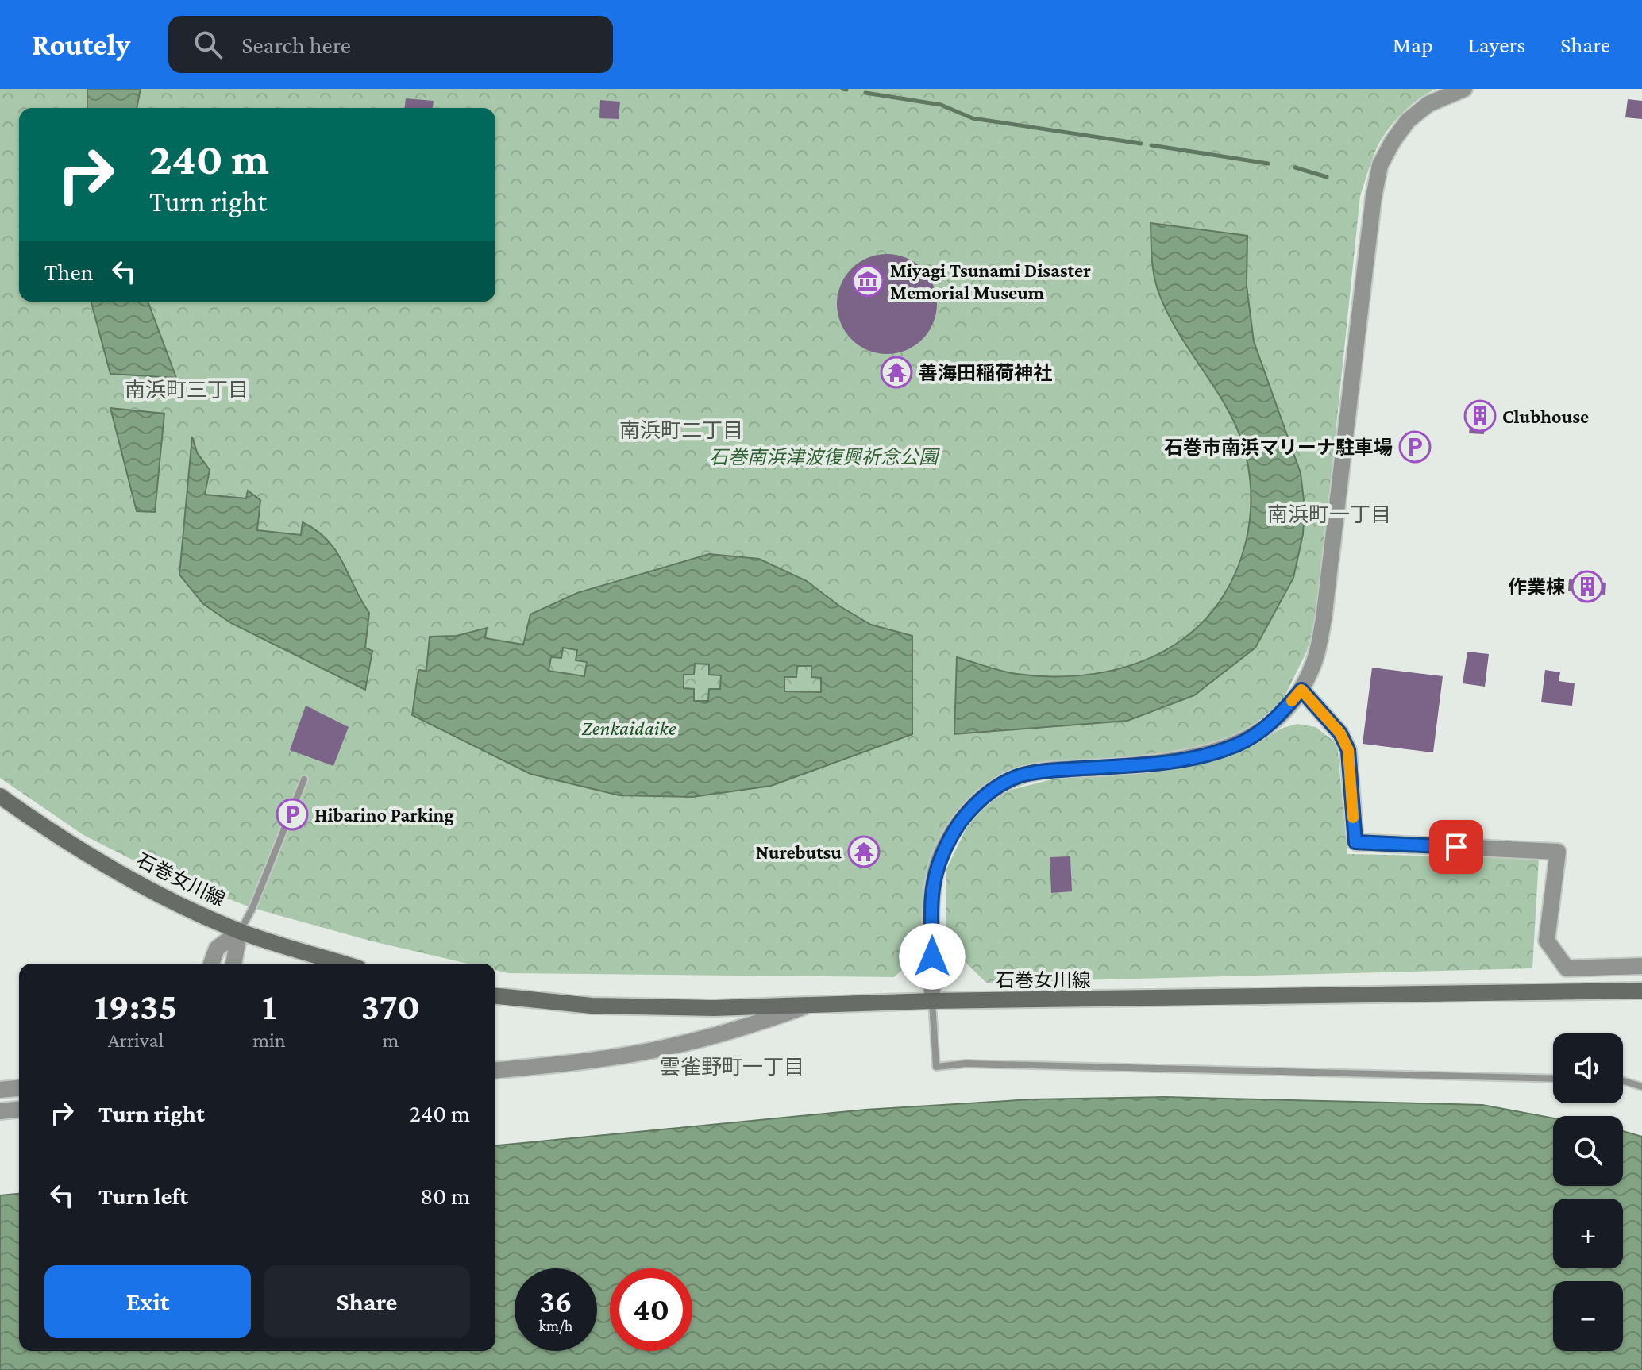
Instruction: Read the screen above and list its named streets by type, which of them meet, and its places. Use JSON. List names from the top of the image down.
{
  "streets": {
    "main road": ["石巻女川線"]
  },
  "districts": [
    "南浜町三丁目",
    "南浜町二丁目",
    "南浜町一丁目",
    "雲雀野町一丁目"
  ],
  "water": ["Zenkaidaike"],
  "parks": ["石巻南浜津波復興祈念公園"],
  "places": {
    "museum": ["Miyagi Tsunami Disaster Memorial Museum"],
    "temple": ["善海田稲荷神社", "Nurebutsu"],
    "building": ["Clubhouse", "作業棟"],
    "parking": ["石巻市南浜マリーナ駐車場", "Hibarino Parking"]
  },
  "page": {
    "header": "Routely",
    "search": "Search here",
    "nav": ["Map", "Layers", "Share"],
    "turn": ["240 m", "Turn right"],
    "then": "Then",
    "eta": [
      "19:35",
      "Arrival",
      "1",
      "min",
      "370",
      "m"
    ],
    "map_buttons": ["+", "−"],
    "list": [
      {
        "name": "Turn right",
        "value": "240 m"
      },
      {
        "name": "Turn left",
        "value": "80 m"
      }
    ],
    "buttons": ["Exit", "Share"],
    "speed": "36 km/h",
    "limit": "40"
  }
}
